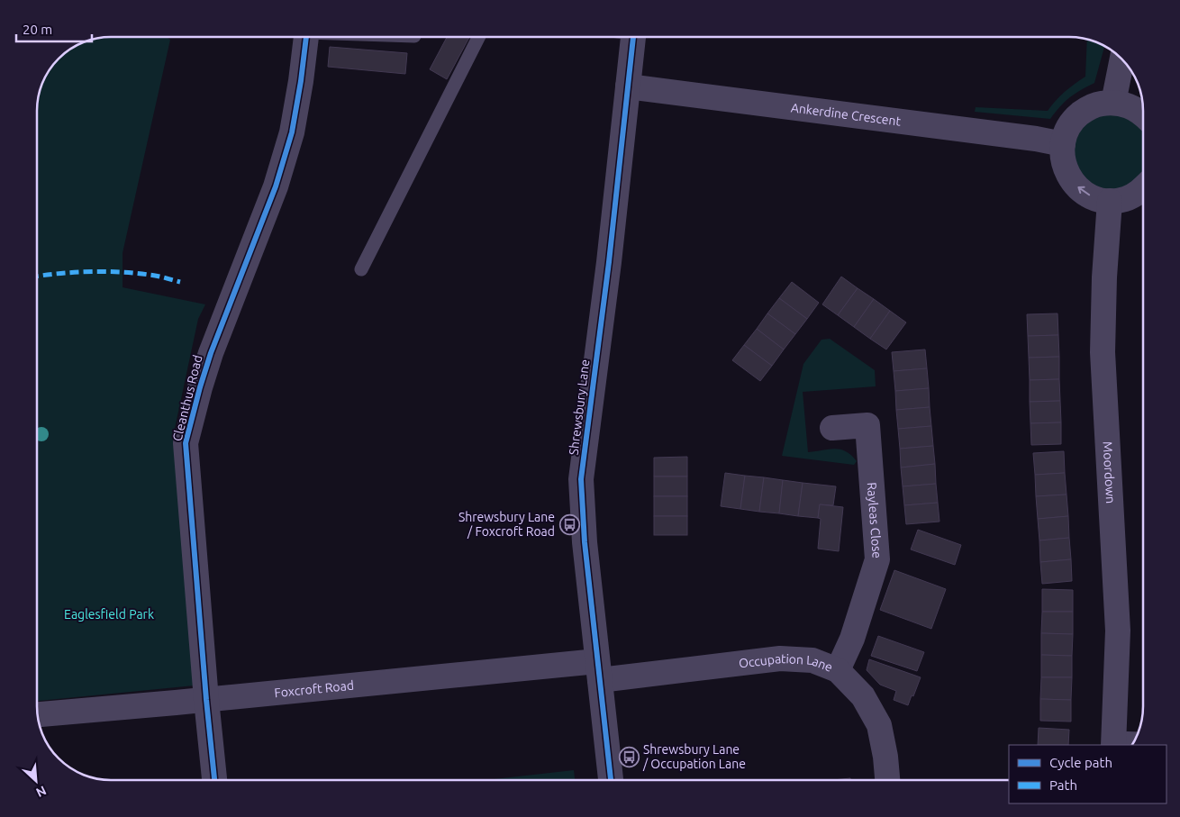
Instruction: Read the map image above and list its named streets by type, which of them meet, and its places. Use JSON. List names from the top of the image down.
{
  "streets": {
    "street": [
      "Ankerdine Crescent",
      "Cleanthus Road",
      "Shrewsbury Lane",
      "Moordown",
      "Rayleas Close",
      "Occupation Lane",
      "Foxcroft Road"
    ]
  },
  "crossings": [
    ["Ankerdine Crescent", "Shrewsbury Lane"],
    ["Cleanthus Road", "Foxcroft Road"],
    ["Shrewsbury Lane", "Occupation Lane"],
    ["Shrewsbury Lane", "Foxcroft Road"],
    ["Rayleas Close", "Occupation Lane"],
    ["Occupation Lane", "Foxcroft Road"]
  ],
  "parks": ["Eaglesfield Park"],
  "places": {
    "bus stop": ["Shrewsbury Lane / Foxcroft Road", "Shrewsbury Lane / Occupation Lane"]
  },
  "legend": ["Cycle path", "Path"],
  "scale_bar": "20 m",
  "north": "bottom right"
}
